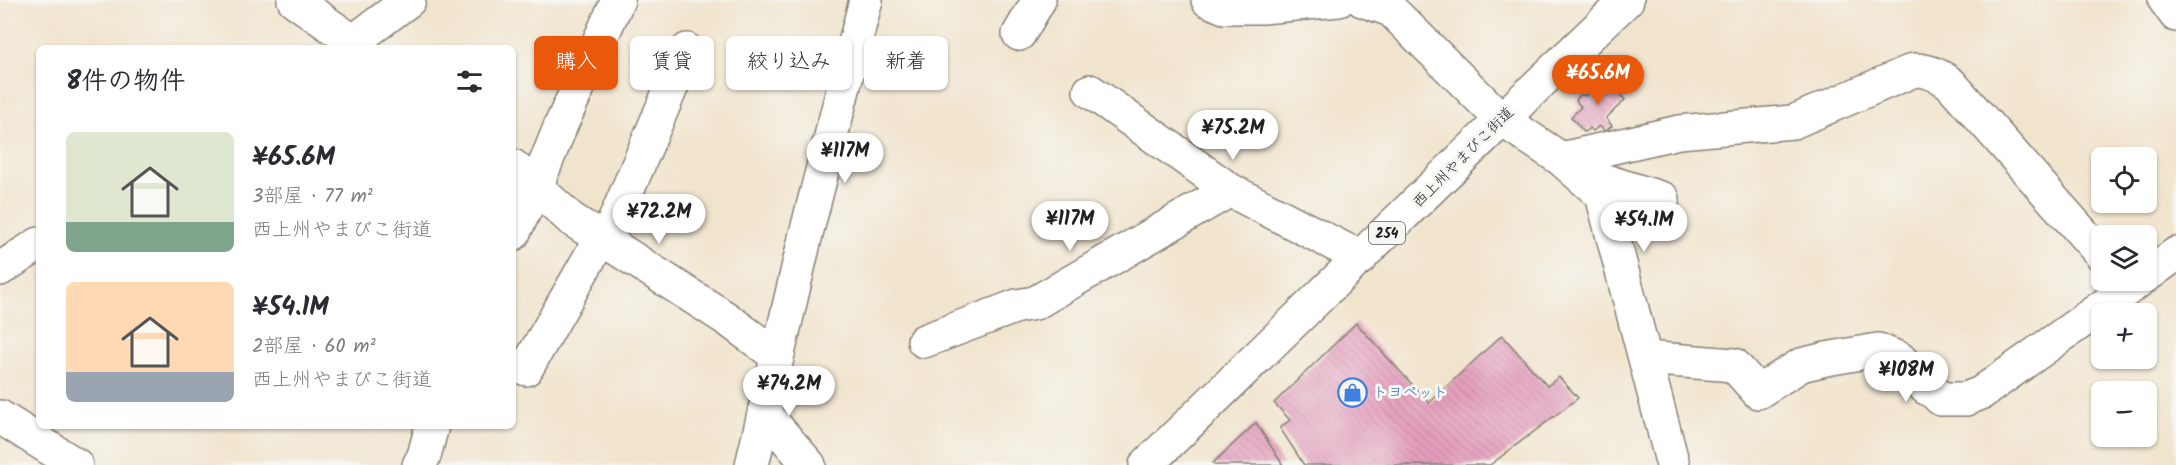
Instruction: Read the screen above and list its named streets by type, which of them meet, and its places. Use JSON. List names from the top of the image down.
{
  "streets": {
    "main road": ["西上州やまびこ街道", "254"]
  },
  "places": {
    "shop": ["トヨペット"]
  },
  "page": {
    "chip": [
      "購入",
      "賃貸",
      "絞り込み",
      "新着"
    ],
    "heading": "8件の物件",
    "price": [
      "¥65.6M",
      "¥75.2M",
      "¥117M",
      "¥72.2M",
      "¥117M",
      "¥54.1M",
      "¥108M",
      "¥74.2M"
    ],
    "list": [
      {
        "name": "¥65.6M",
        "note": "3部屋 · 77 m² · 西上州やまびこ街道"
      },
      {
        "name": "¥54.1M",
        "note": "2部屋 · 60 m² · 西上州やまびこ街道"
      }
    ],
    "map_buttons": ["+", "−"]
  }
}
